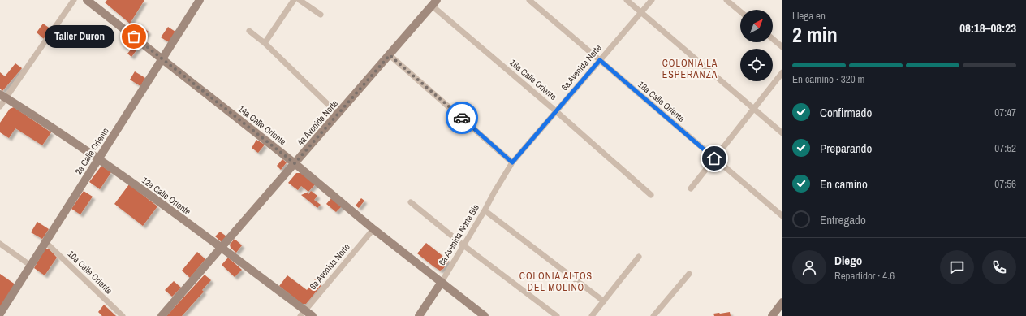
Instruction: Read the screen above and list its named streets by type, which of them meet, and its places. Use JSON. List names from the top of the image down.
{
  "streets": {
    "street": [
      "6a Avenida Norte",
      "16a Calle Oriente",
      "18a Calle Oriente",
      "4a Avenida Norte",
      "14a Calle Oriente",
      "2a Calle Oriente",
      "12a Calle Oriente",
      "6a Avenida Norte Bis",
      "10a Calle Oriente"
    ]
  },
  "crossings": [
    ["6a Avenida Norte", "16a Calle Oriente"],
    ["6a Avenida Norte", "18a Calle Oriente"],
    ["6a Avenida Norte", "14a Calle Oriente"],
    ["6a Avenida Norte", "12a Calle Oriente"],
    ["6a Avenida Norte", "6a Avenida Norte Bis"],
    ["16a Calle Oriente", "4a Avenida Norte"],
    ["4a Avenida Norte", "14a Calle Oriente"],
    ["4a Avenida Norte", "12a Calle Oriente"],
    ["14a Calle Oriente", "2a Calle Oriente"],
    ["14a Calle Oriente", "6a Avenida Norte Bis"],
    ["2a Calle Oriente", "12a Calle Oriente"],
    ["2a Calle Oriente", "10a Calle Oriente"]
  ],
  "districts": ["COLONIA LA ESPERANZA", "COLONIA ALTOS DEL MOLINO"],
  "places": ["Taller Duron"],
  "north": "top right",
  "page": {
    "heading": ["2 min", "Llega en", "08:18–08:23"],
    "panel": ["Diego", "Repartidor · 4.6"],
    "bubble": "Taller Duron",
    "bar": "En camino · 320 m",
    "list": [
      ["Confirmado", "07:47"],
      ["Preparando", "07:52"],
      ["En camino", "07:56"],
      "Entregado"
    ]
  }
}
